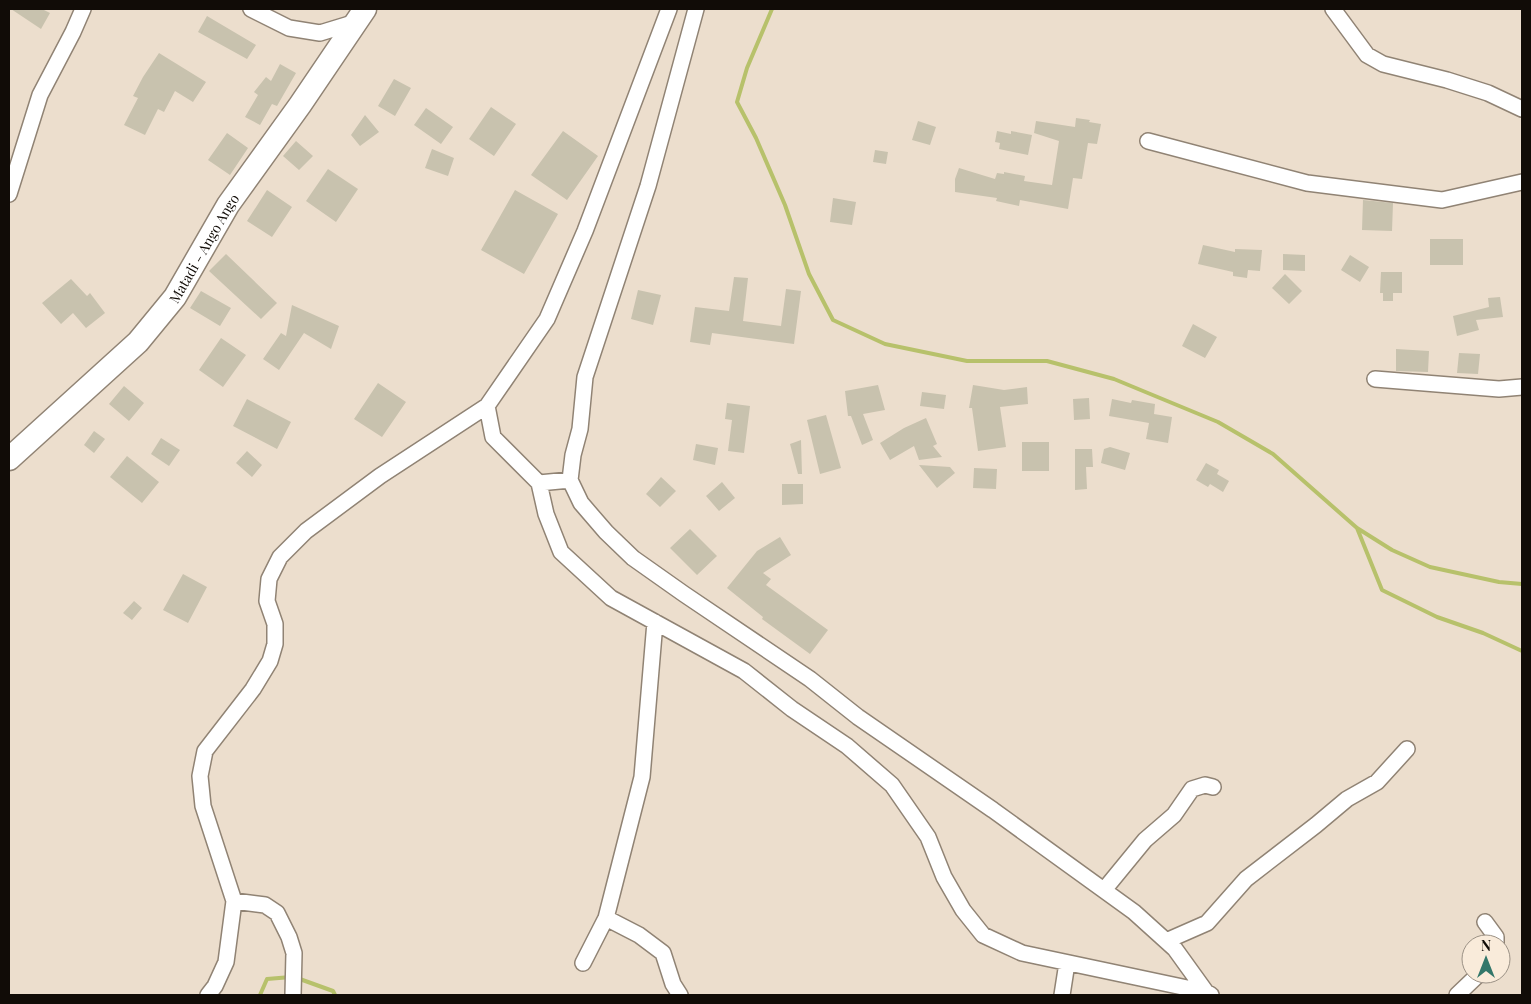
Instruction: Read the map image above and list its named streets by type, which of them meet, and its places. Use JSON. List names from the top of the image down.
{
  "streets": {
    "highway": ["Matadi - Ango Ango"]
  },
  "north": "top"
}
